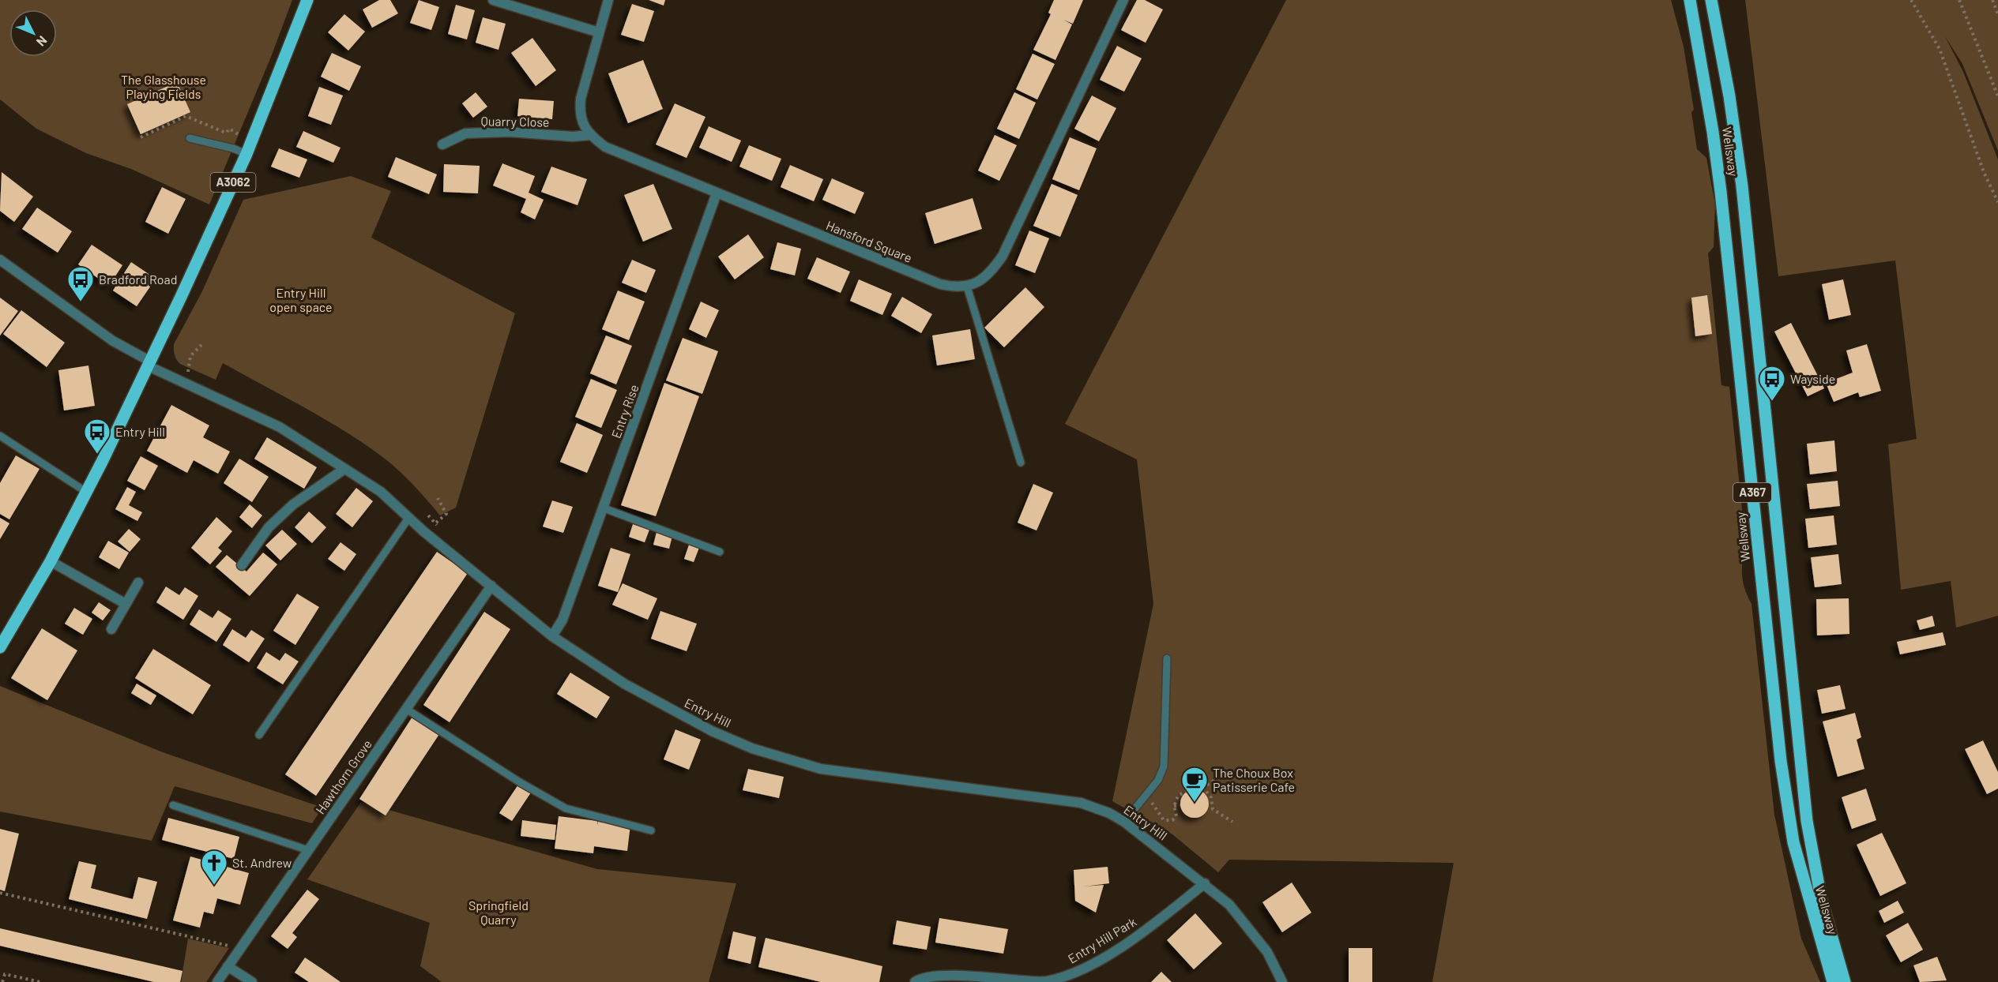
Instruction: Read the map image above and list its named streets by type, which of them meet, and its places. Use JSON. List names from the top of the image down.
{
  "streets": {
    "main road": ["Wellsway", "A3062", "A367"],
    "street": [
      "Quarry Close",
      "Hansford Square",
      "Entry Rise",
      "Entry Hill",
      "Hawthorn Grove",
      "Entry Hill Park"
    ]
  },
  "crossings": [
    ["Quarry Close", "Hansford Square"],
    ["A3062", "Entry Hill"],
    ["Hansford Square", "Entry Rise"],
    ["Entry Rise", "Entry Hill"],
    ["Entry Hill", "Hawthorn Grove"],
    ["Entry Hill", "Entry Hill Park"]
  ],
  "parks": ["The Glasshouse Playing Fields", "Entry Hill open space", "Springfield Quarry"],
  "places": {
    "bus stop": ["Bradford Road", "Wayside", "Entry Hill"],
    "cafe": ["The Choux Box Patisserie Cafe"],
    "church": ["St. Andrew"]
  },
  "north": "bottom right"
}
